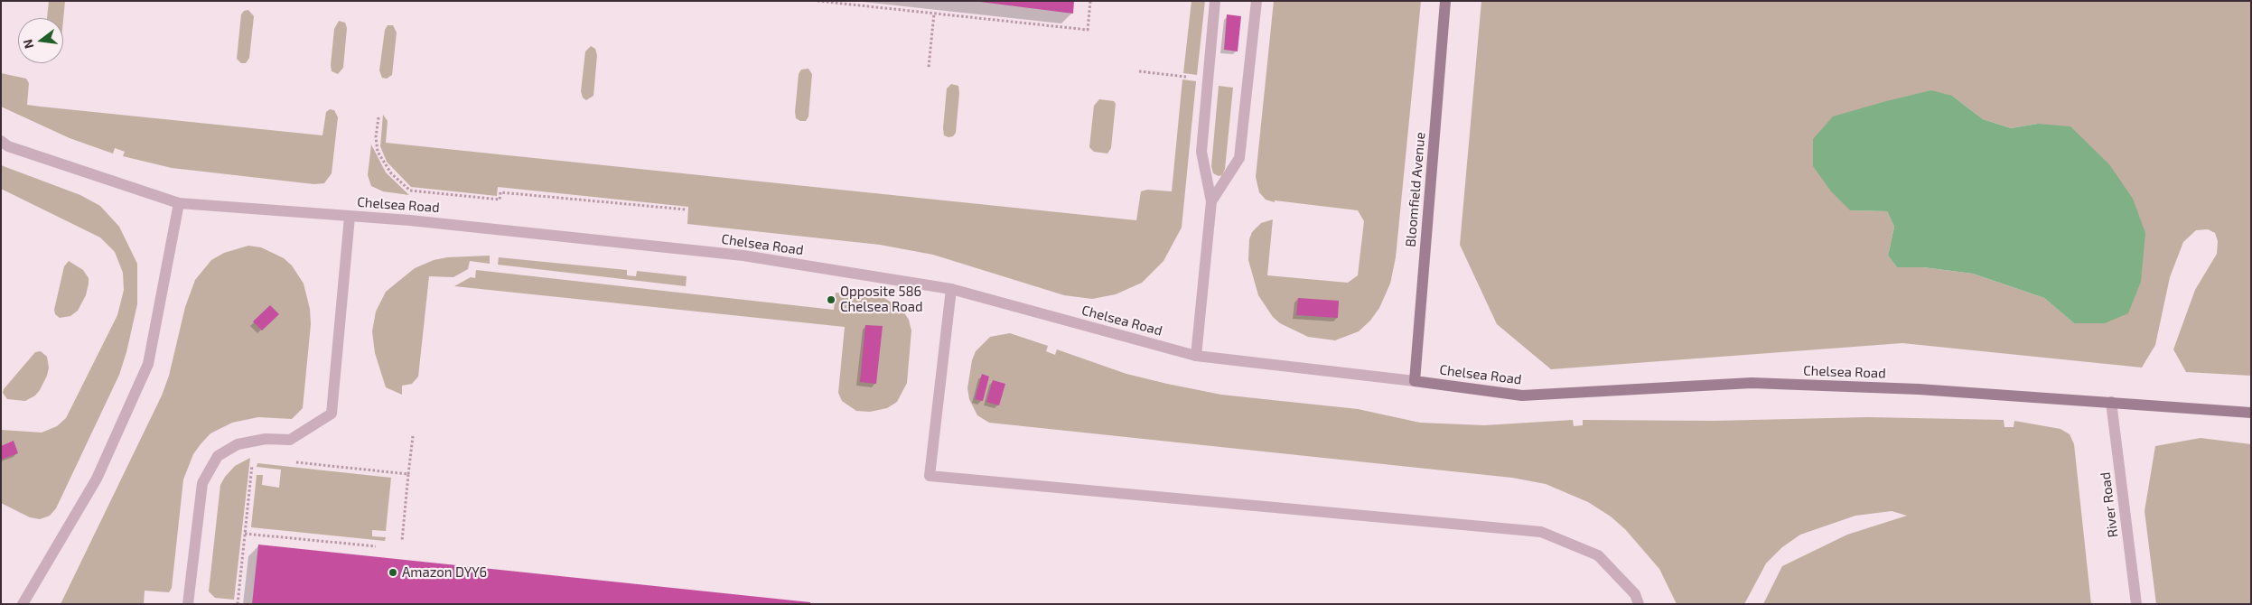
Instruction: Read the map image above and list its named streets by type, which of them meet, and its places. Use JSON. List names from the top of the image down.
{
  "streets": {
    "street": ["Bloomfield Avenue", "Chelsea Road", "River Road"]
  },
  "crossings": [
    ["Bloomfield Avenue", "Chelsea Road"],
    ["Chelsea Road", "River Road"]
  ],
  "places": ["Opposite 586 Chelsea Road", "Amazon DYY6"],
  "north": "left"
}
